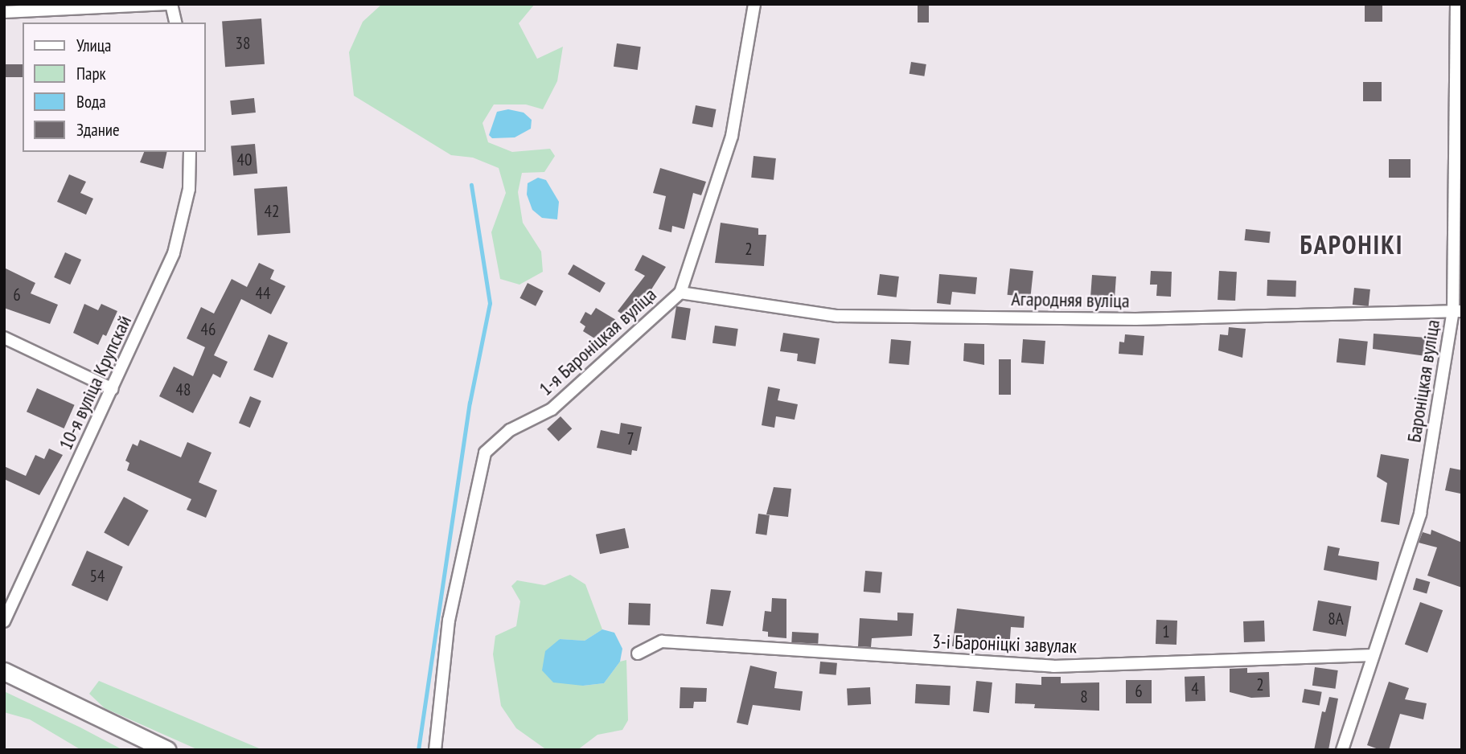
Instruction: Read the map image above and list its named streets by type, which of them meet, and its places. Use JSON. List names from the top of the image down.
{
  "streets": {
    "street": [
      "Агародняя вуліца",
      "1-я Бароніцкая вуліца",
      "Бароніцкая вуліца",
      "10-я вуліца Крупскай",
      "3-і Бароніцкі завулак"
    ]
  },
  "crossings": [
    ["Агародняя вуліца", "1-я Бароніцкая вуліца"],
    ["Агародняя вуліца", "Бароніцкая вуліца"],
    ["Бароніцкая вуліца", "3-і Бароніцкі завулак"]
  ],
  "districts": ["БАРОНІКІ"],
  "house_numbers": [
    "38",
    "40",
    "42",
    "2",
    "44",
    "6",
    "46",
    "48",
    "7",
    "54",
    "8А",
    "1",
    "2",
    "4",
    "6",
    "8"
  ],
  "legend": [
    "Улица",
    "Парк",
    "Вода",
    "Здание"
  ]
}
